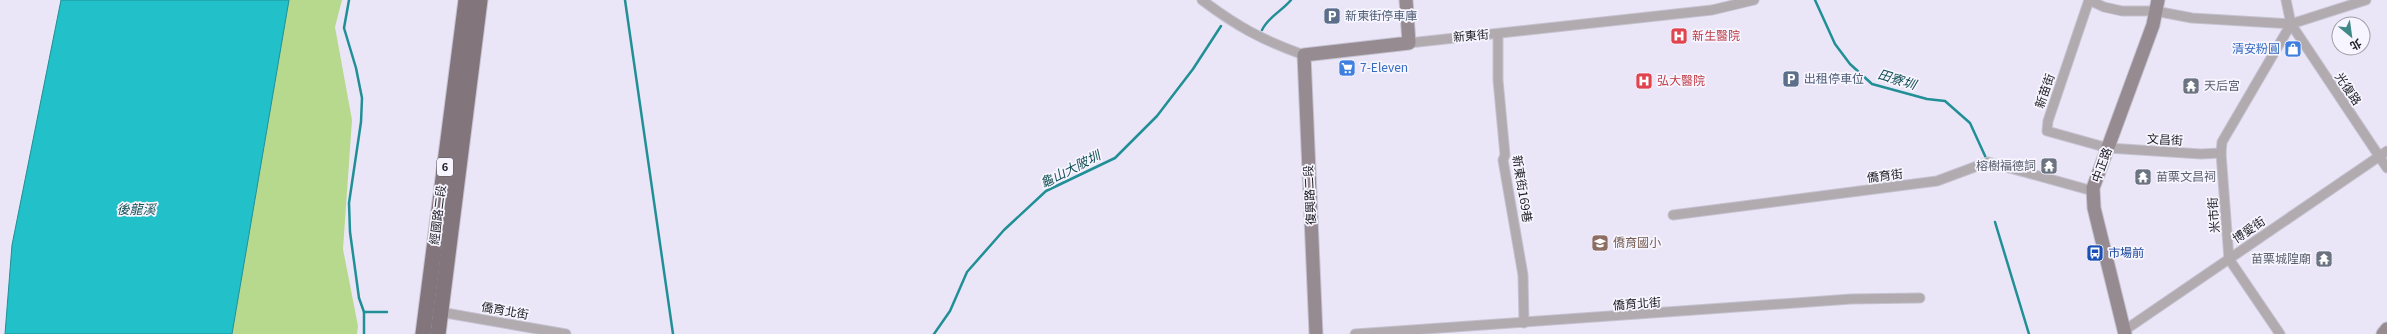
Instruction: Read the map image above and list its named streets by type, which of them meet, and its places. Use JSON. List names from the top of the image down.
{
  "streets": {
    "main road": ["6", "經國路二段"],
    "street": [
      "新東街",
      "光復路",
      "新苗街",
      "文昌街",
      "中正路",
      "僑育街",
      "新東街169巷",
      "復興路二段",
      "米市街",
      "博愛街",
      "僑育北街"
    ]
  },
  "crossings": [
    ["新東街", "新東街169巷"],
    ["新東街", "復興路二段"],
    ["光復路", "米市街"],
    ["光復路", "博愛街"],
    ["新苗街", "文昌街"],
    ["新苗街", "中正路"],
    ["文昌街", "中正路"],
    ["文昌街", "米市街"],
    ["中正路", "僑育街"],
    ["中正路", "博愛街"],
    ["新東街169巷", "僑育北街"],
    ["經國路二段", "僑育北街"],
    ["米市街", "博愛街"]
  ],
  "water": ["田寮圳", "龜山大陂圳", "後龍溪"],
  "places": {
    "parking": ["新東街停車庫", "出租停車位"],
    "hospital": ["新生醫院", "弘大醫院"],
    "shop": ["清安粉圓"],
    "supermarket": ["7-Eleven"],
    "temple": [
      "天后宮",
      "榕樹福德詞",
      "苗栗文昌祠",
      "苗栗城隍廟"
    ],
    "school or university": ["僑育國小"],
    "bus stop": ["市場前"]
  },
  "north": "bottom right"
}
